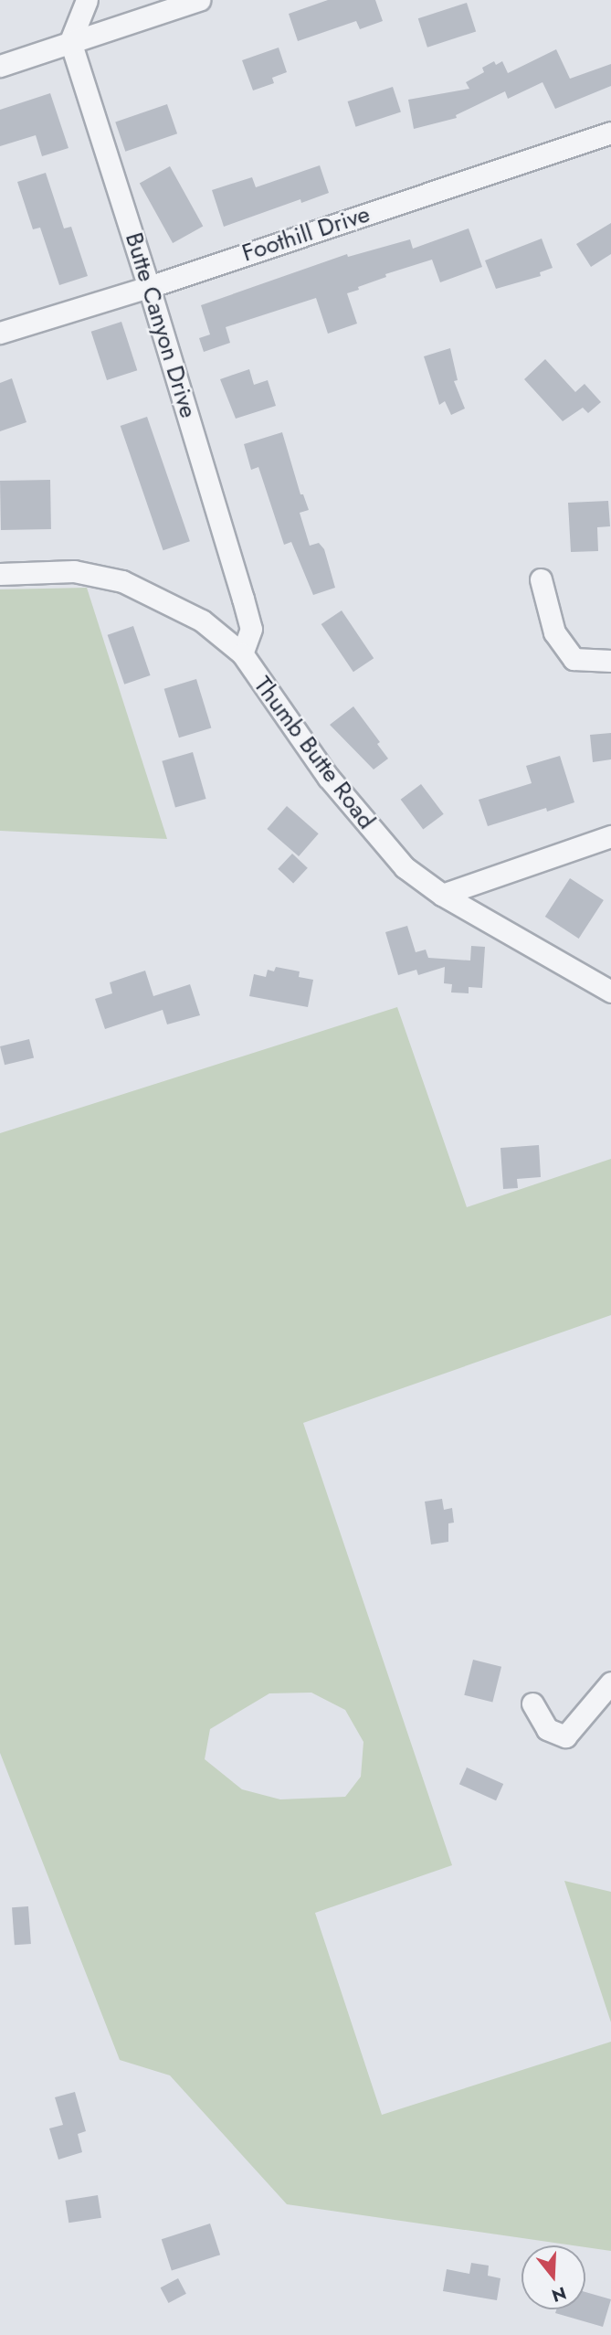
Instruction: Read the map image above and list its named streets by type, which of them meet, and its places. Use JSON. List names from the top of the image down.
{
  "streets": {
    "street": ["Foothill Drive", "Butte Canyon Drive", "Thumb Butte Road"]
  },
  "crossings": [
    ["Foothill Drive", "Butte Canyon Drive"],
    ["Butte Canyon Drive", "Thumb Butte Road"]
  ],
  "north": "bottom"
}
